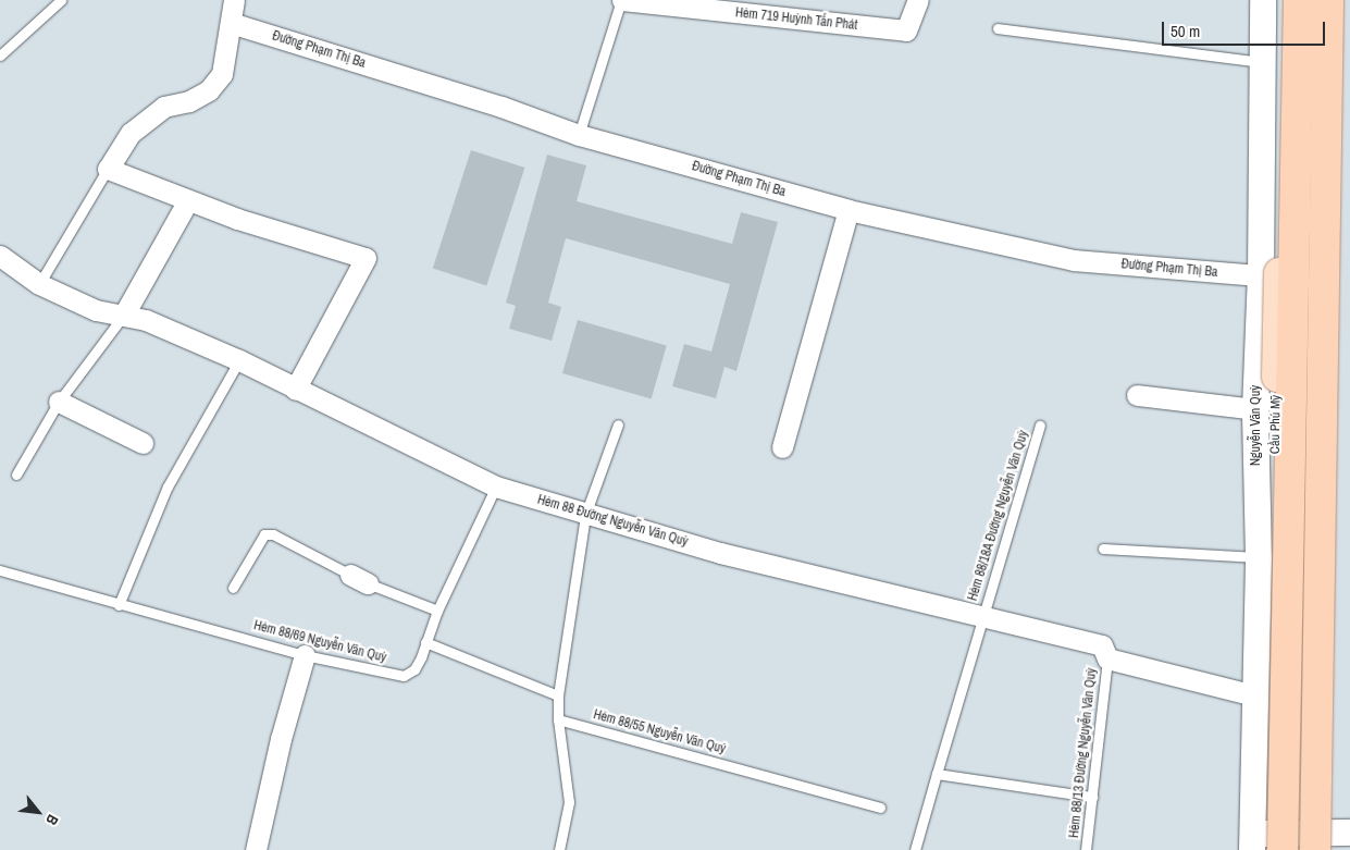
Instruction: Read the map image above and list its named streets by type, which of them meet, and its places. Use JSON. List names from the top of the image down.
{
  "streets": {
    "highway": ["Cầu Phú Mỹ"],
    "street": [
      "Hẻm 719 Huỳnh Tấn Phát",
      "Đường Phạm Thị Ba",
      "Nguyễn Văn Quỳ",
      "Hẻm 88 Đường Nguyễn Văn Quỳ"
    ],
    "lane": [
      "Hẻm 88/18A Đường Nguyễn Văn Quỳ",
      "Hẻm 88/69 Nguyễn Văn Quỳ",
      "Hẻm 88/55 Nguyễn Văn Quý",
      "Hẻm 88/13 Đường Nguyễn Văn Quỳ"
    ]
  },
  "crossings": [
    ["Đường Phạm Thị Ba", "Nguyễn Văn Quỳ"],
    ["Cầu Phú Mỹ", "Nguyễn Văn Quỳ"],
    ["Nguyễn Văn Quỳ", "Hẻm 88 Đường Nguyễn Văn Quỳ"],
    ["Hẻm 88/18A Đường Nguyễn Văn Quỳ", "Hẻm 88 Đường Nguyễn Văn Quỳ"],
    ["Hẻm 88 Đường Nguyễn Văn Quỳ", "Hẻm 88/69 Nguyễn Văn Quỳ"],
    ["Hẻm 88 Đường Nguyễn Văn Quỳ", "Hẻm 88/13 Đường Nguyễn Văn Quỳ"]
  ],
  "scale_bar": "50 m",
  "north": "bottom right"
}
